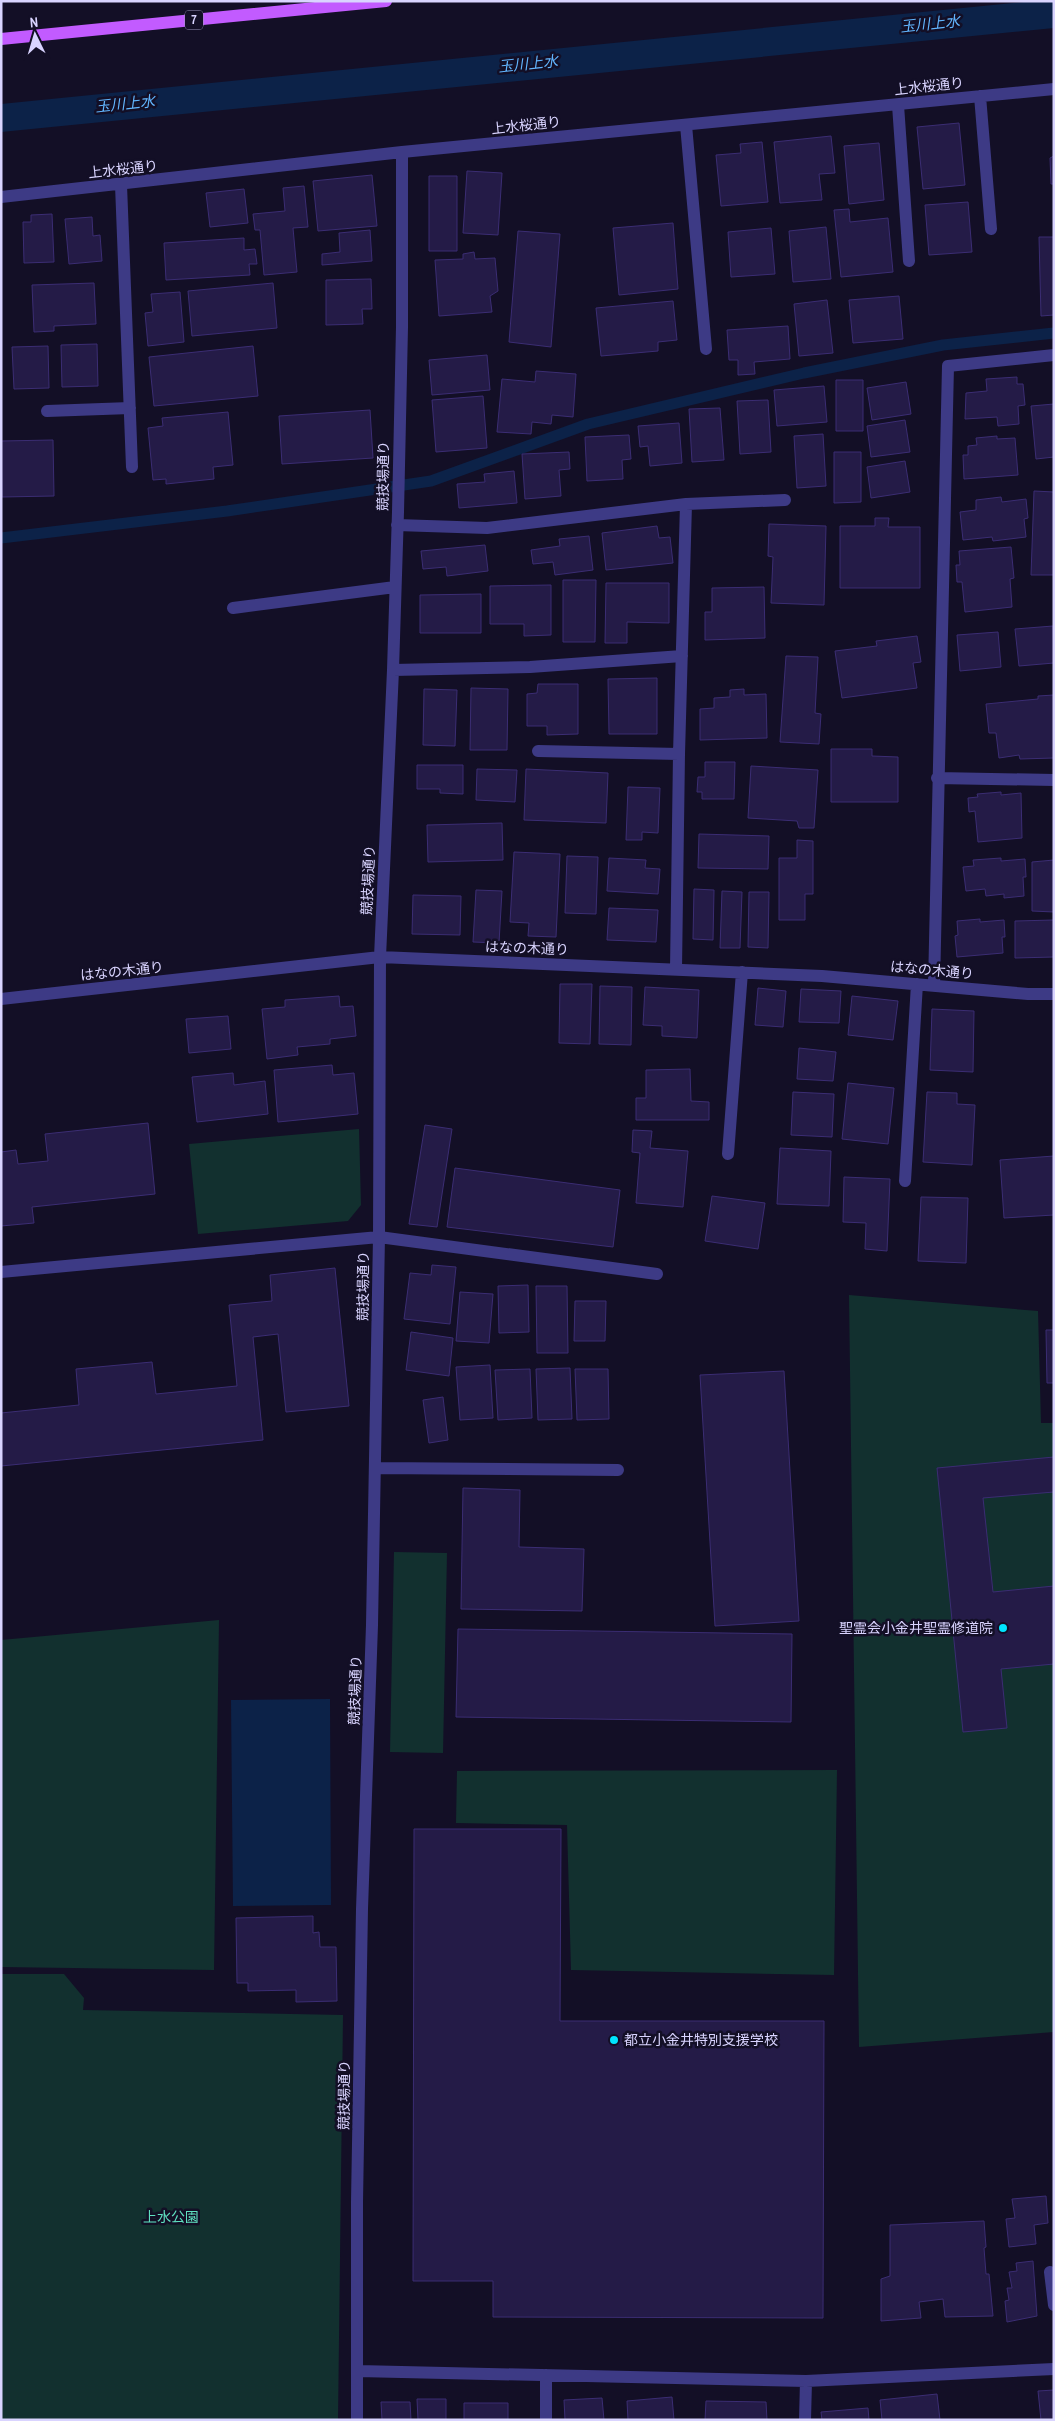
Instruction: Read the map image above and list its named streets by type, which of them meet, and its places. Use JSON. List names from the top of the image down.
{
  "streets": {
    "main road": ["7"],
    "street": ["上水桜通り", "競技場通り", "はなの木通り"]
  },
  "crossings": [
    ["上水桜通り", "競技場通り"],
    ["競技場通り", "はなの木通り"]
  ],
  "water": ["玉川上水"],
  "parks": ["上水公園"],
  "places": ["聖霊会小金井聖霊修道院", "都立小金井特別支援学校"],
  "north": "top"
}
